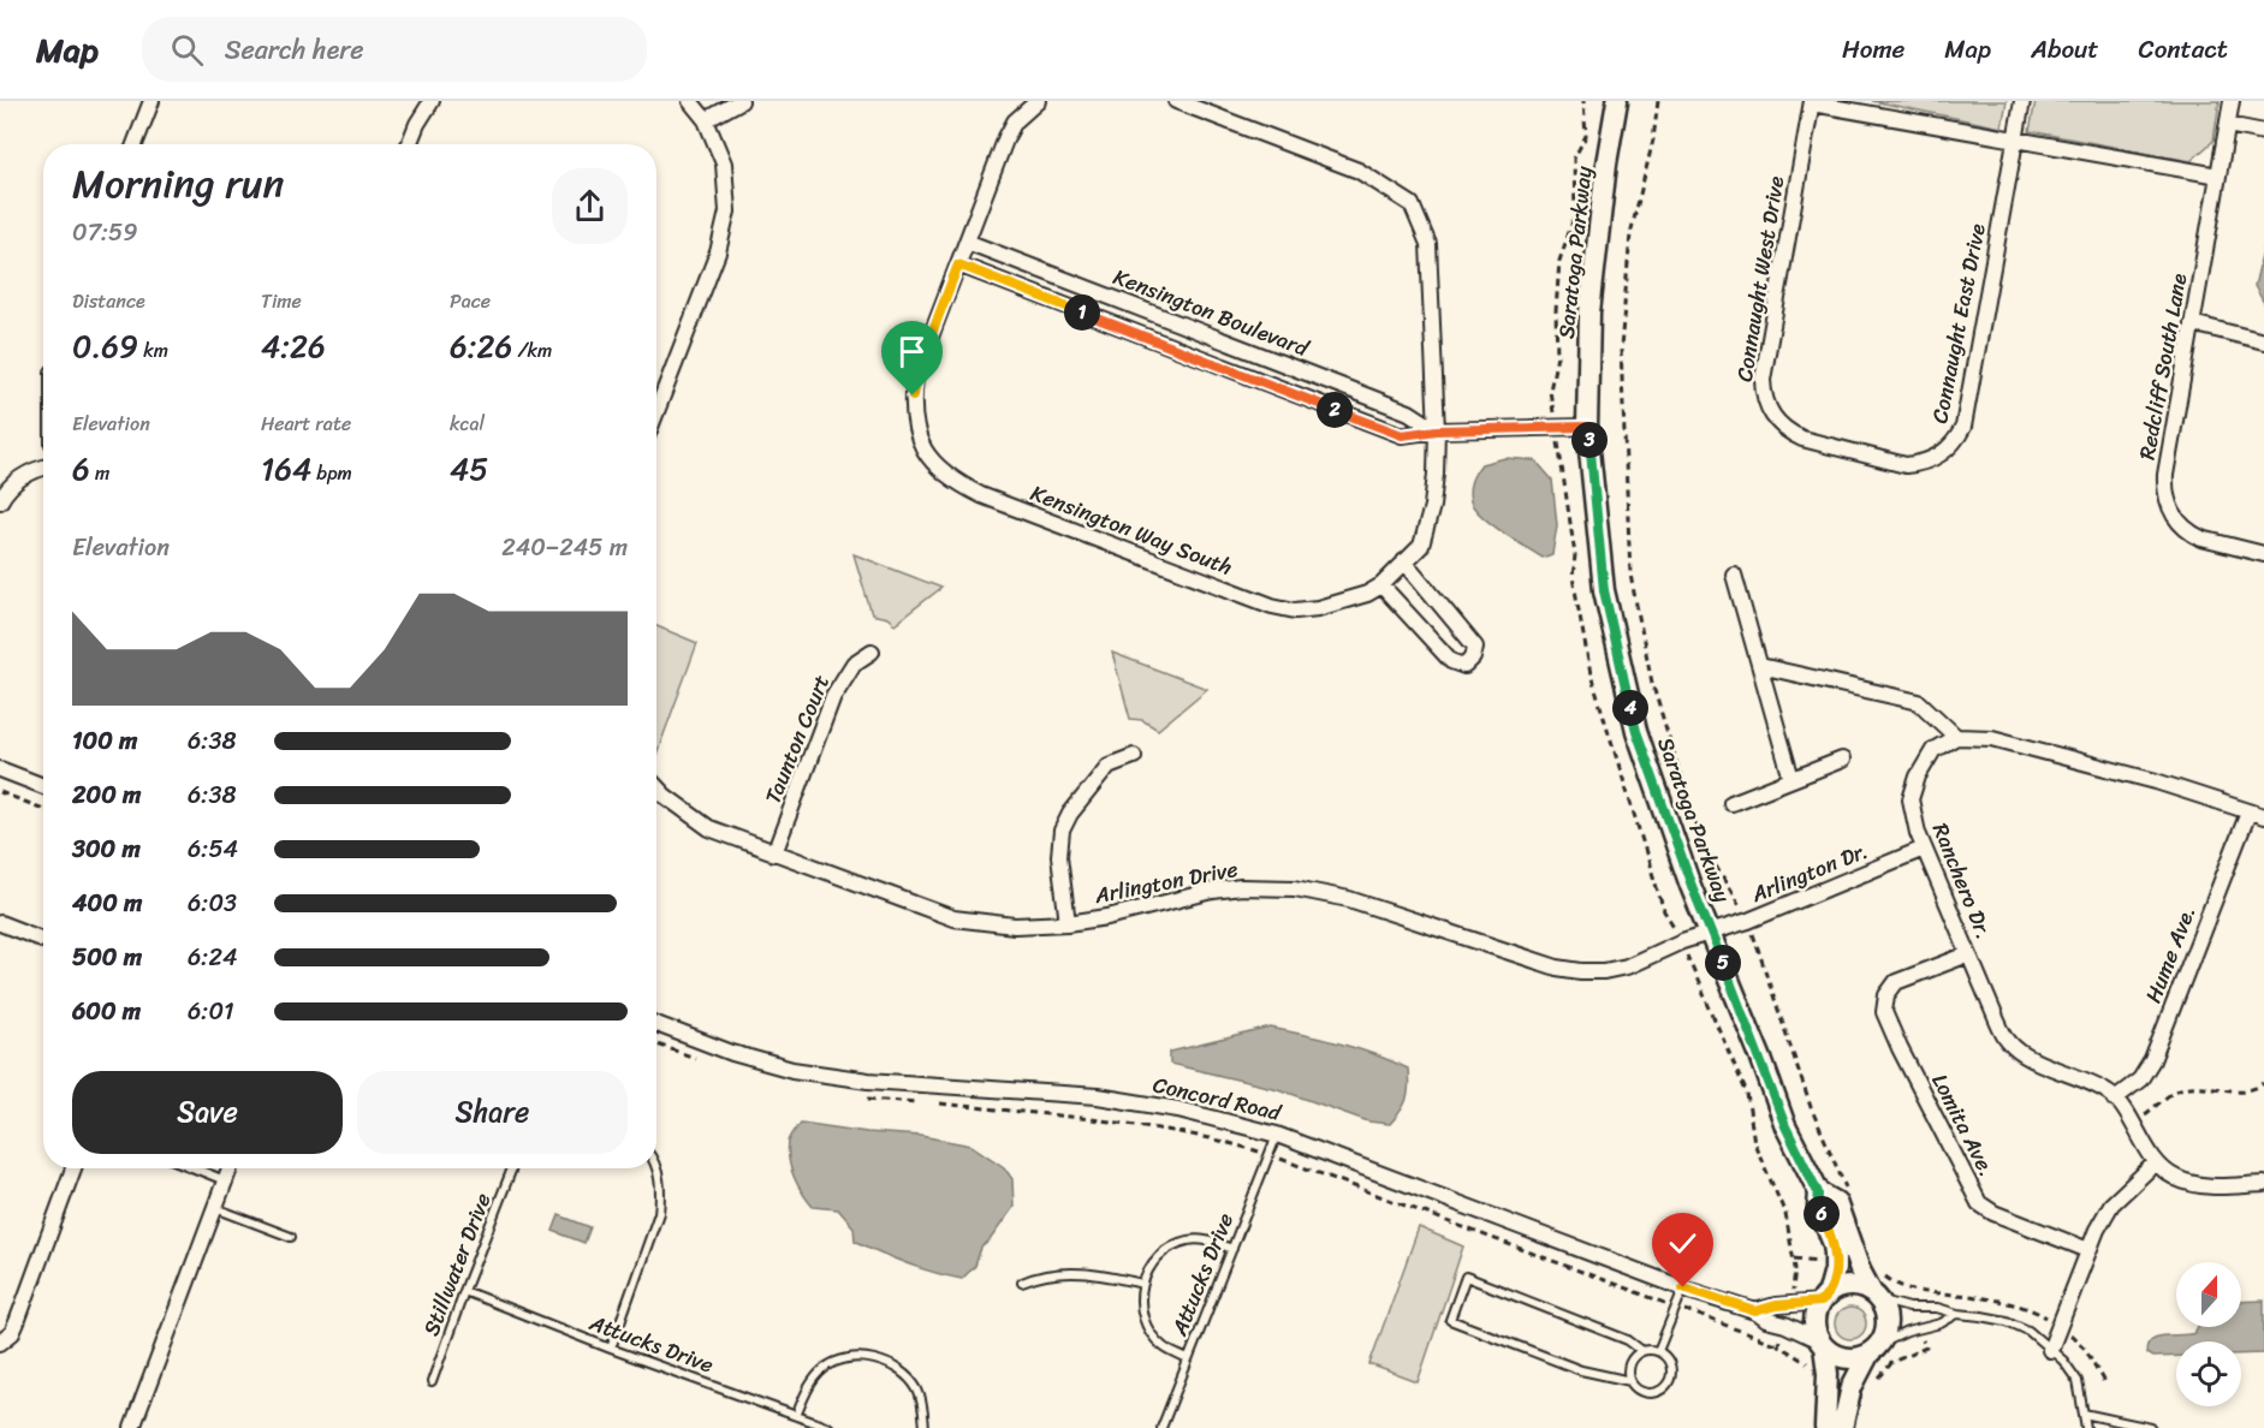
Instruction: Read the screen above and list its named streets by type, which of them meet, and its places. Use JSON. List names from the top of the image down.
{
  "streets": {
    "street": [
      "Saratoga Parkway",
      "Connaught West Drive",
      "Kensington Boulevard",
      "Connaught East Drive",
      "Redcliff South Lane",
      "Kensington Way South",
      "Taunton Court",
      "Arlington Dr.",
      "Ranchero Dr.",
      "Arlington Drive",
      "Hume Ave.",
      "Concord Road",
      "Lomita Ave."
    ],
    "lane": ["Stillwater Drive", "Attucks Drive"]
  },
  "crossings": [
    ["Saratoga Parkway", "Arlington Dr."],
    ["Saratoga Parkway", "Arlington Drive"],
    ["Saratoga Parkway", "Concord Road"],
    ["Connaught West Drive", "Connaught East Drive"],
    ["Kensington Boulevard", "Kensington Way South"],
    ["Taunton Court", "Arlington Drive"],
    ["Arlington Dr.", "Ranchero Dr."],
    ["Arlington Dr.", "Arlington Drive"],
    ["Ranchero Dr.", "Hume Ave."],
    ["Ranchero Dr.", "Lomita Ave."],
    ["Concord Road", "Attucks Drive"],
    ["Stillwater Drive", "Attucks Drive"]
  ],
  "north": "top",
  "page": {
    "header": "Map",
    "search": "Search here",
    "nav": [
      "Home",
      "Map",
      "About",
      "Contact"
    ],
    "heading": ["Morning run", "07:59"],
    "stats": [
      ["Distance", "0.69 km"],
      ["Time", "4:26"],
      ["Pace", "6:26 /km"],
      ["Elevation", "6 m"],
      ["Heart rate", "164 bpm"],
      ["kcal", "45"]
    ],
    "pins": [
      "1",
      "2",
      "3",
      "4",
      "5",
      "6"
    ],
    "chart": ["Elevation", "240–245 m"],
    "list": [
      {
        "name": "100 m",
        "note": "6:38"
      },
      {
        "name": "200 m",
        "note": "6:38"
      },
      {
        "name": "300 m",
        "note": "6:54"
      },
      {
        "name": "400 m",
        "note": "6:03"
      },
      {
        "name": "500 m",
        "note": "6:24"
      },
      {
        "name": "600 m",
        "note": "6:01"
      }
    ],
    "buttons": ["Save", "Share"]
  }
}
